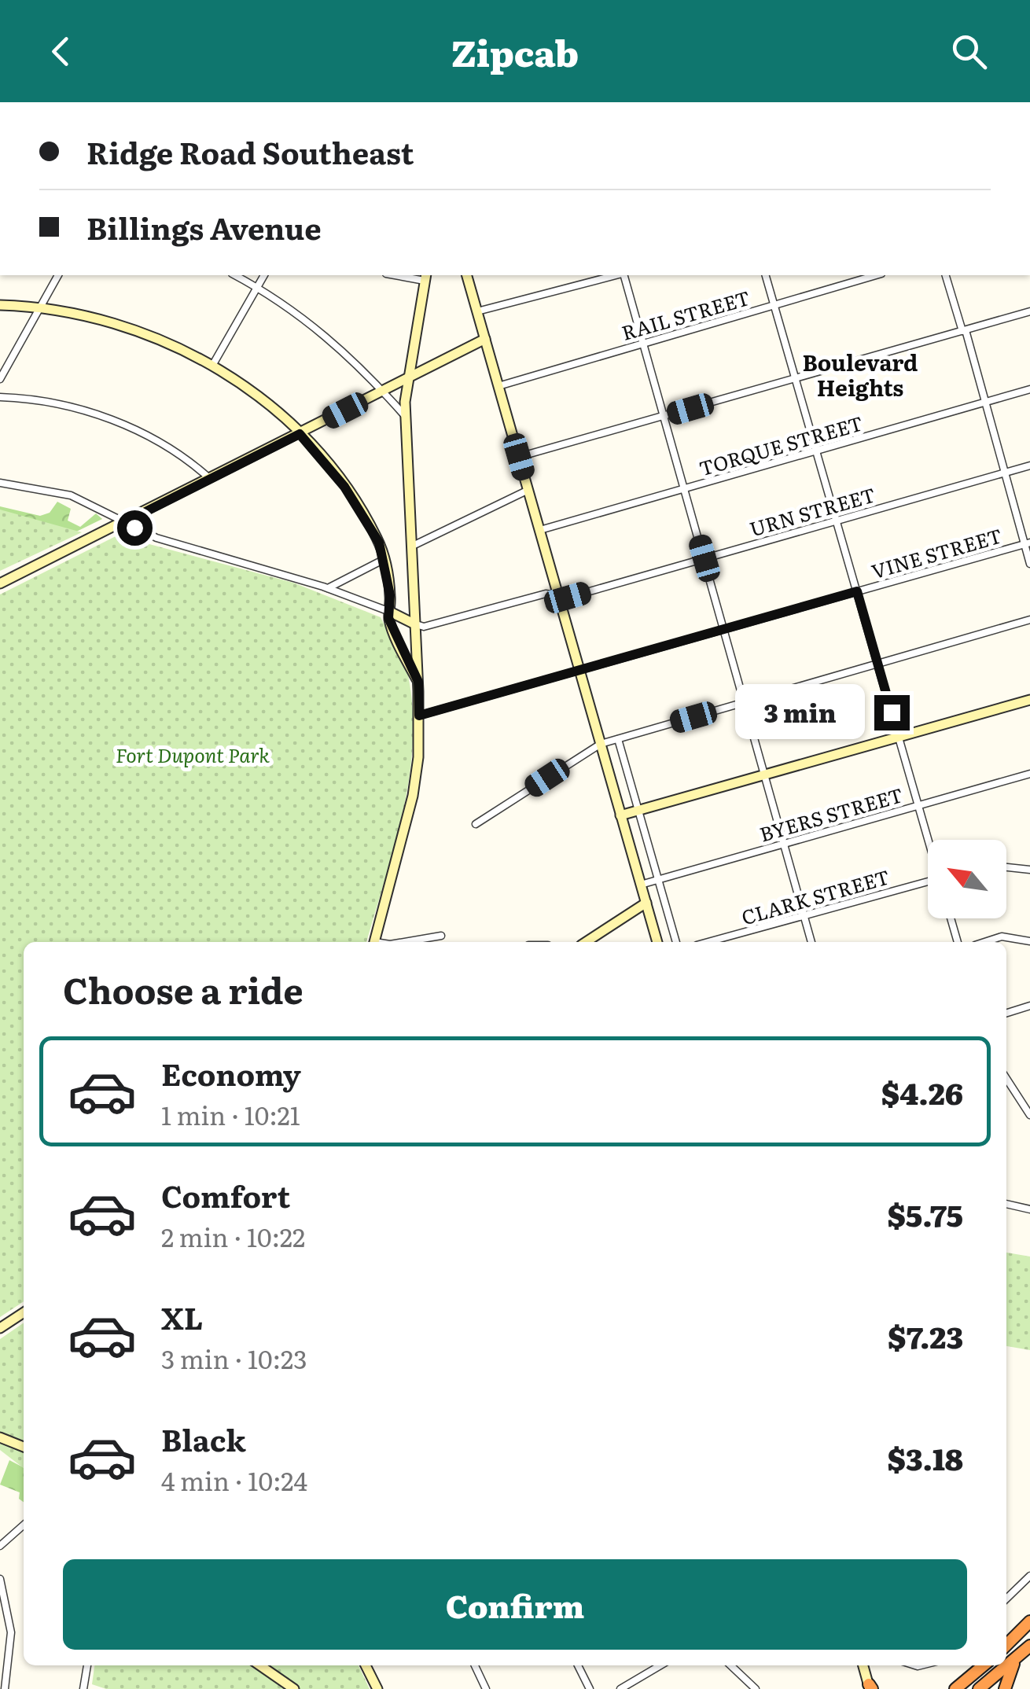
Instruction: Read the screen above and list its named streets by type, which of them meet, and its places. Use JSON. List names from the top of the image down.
{
  "streets": {
    "street": [
      "RAIL STREET",
      "TORQUE STREET",
      "URN STREET",
      "VINE STREET",
      "BYERS STREET",
      "CLARK STREET"
    ]
  },
  "districts": ["Boulevard Heights"],
  "parks": ["Fort Dupont Park"],
  "north": "top left",
  "page": {
    "header": "Zipcab",
    "banner": ["Ridge Road Southeast", "Billings Avenue"],
    "bubble": "3 min",
    "heading": "Choose a ride",
    "list": [
      {
        "name": "Economy",
        "note": "1 min · 10:21",
        "value": "$4.26"
      },
      {
        "name": "Comfort",
        "note": "2 min · 10:22",
        "value": "$5.75"
      },
      {
        "name": "XL",
        "note": "3 min · 10:23",
        "value": "$7.23"
      },
      {
        "name": "Black",
        "note": "4 min · 10:24",
        "value": "$3.18"
      }
    ],
    "buttons": "Confirm"
  }
}
